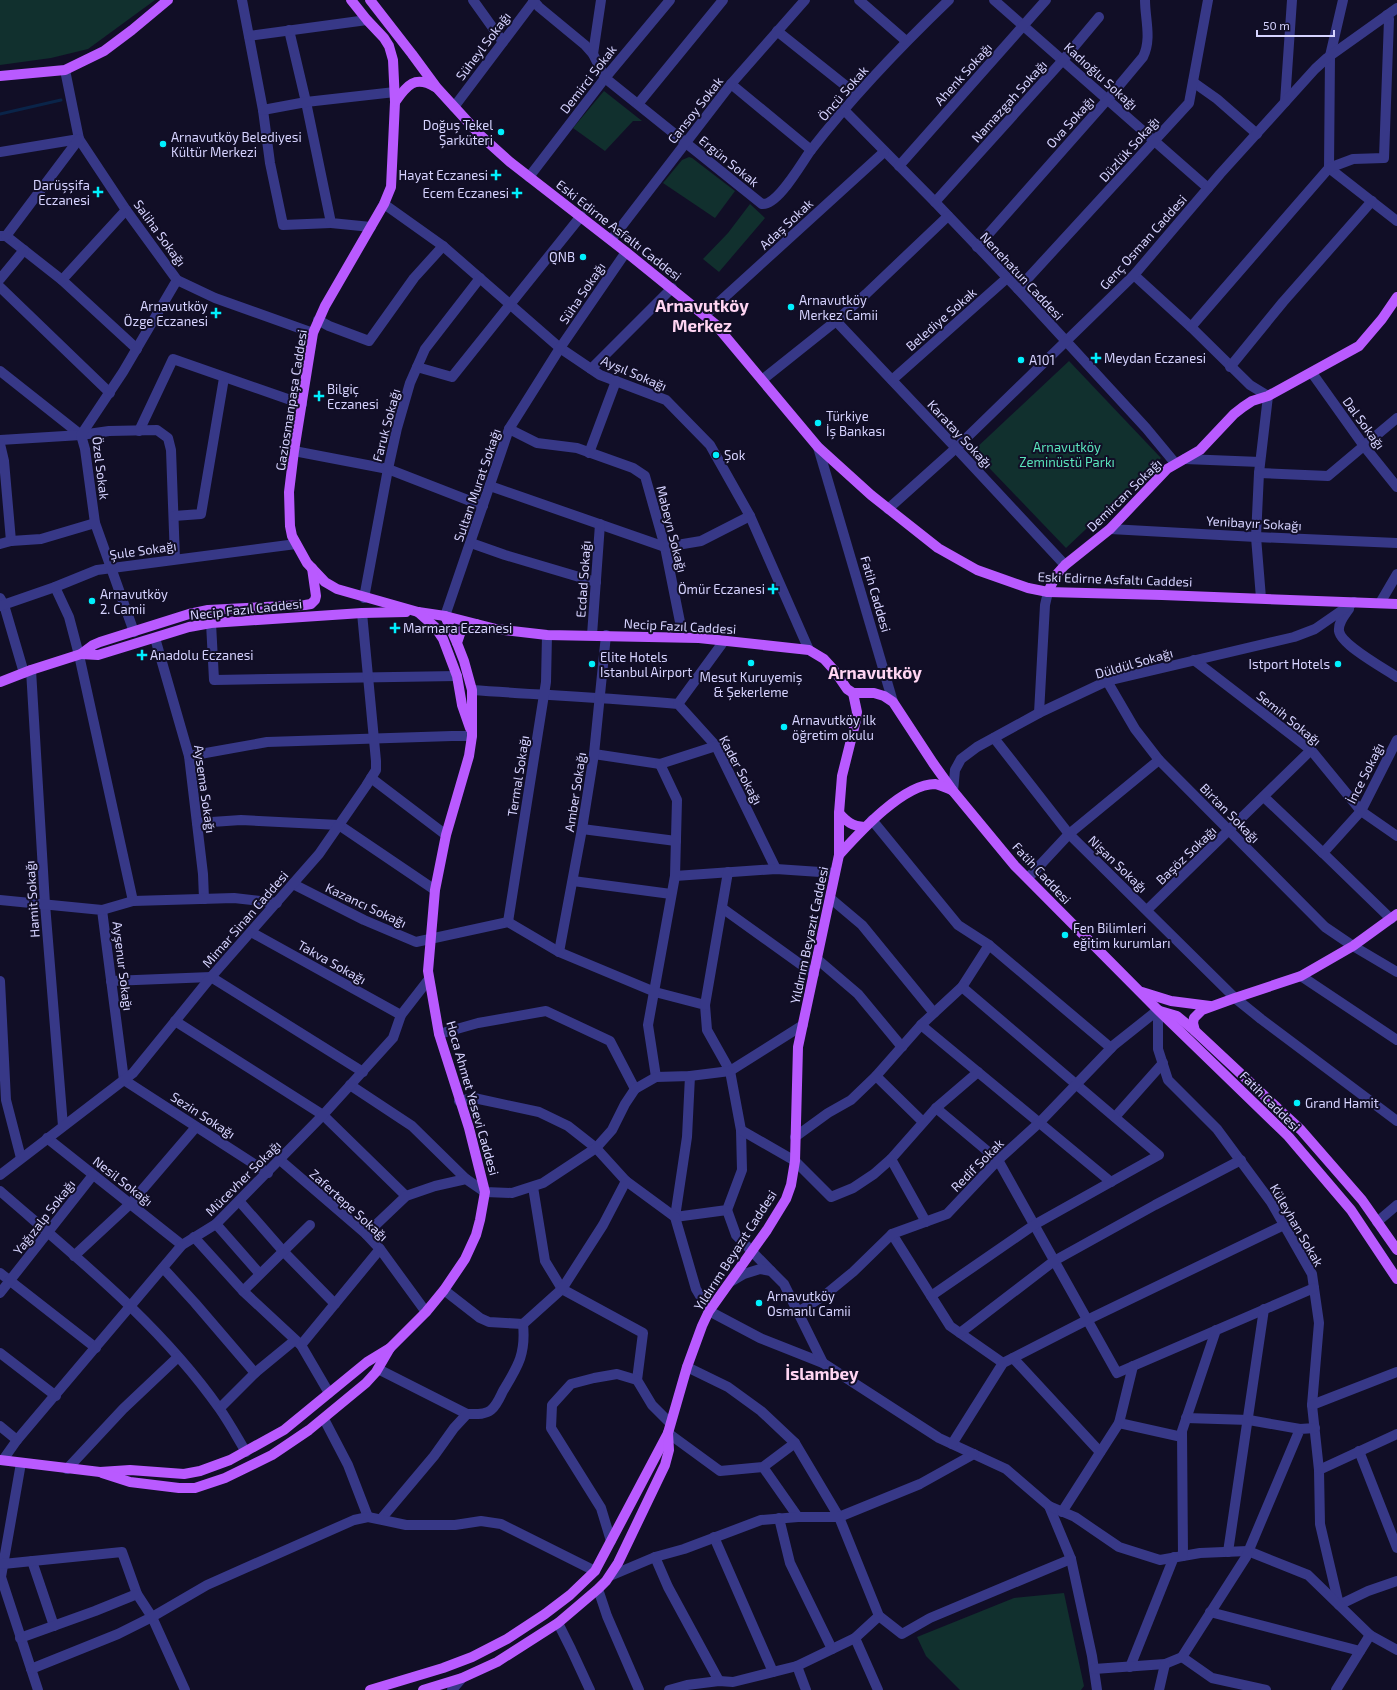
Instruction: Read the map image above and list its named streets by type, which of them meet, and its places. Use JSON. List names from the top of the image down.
{
  "streets": {
    "main road": [
      "Eski Edirne Asfaltı Caddesi",
      "Gaziosmanpaşa Caddesi",
      "Demircan Sokağı",
      "Fatih Caddesi",
      "Necip Fazıl Caddesi",
      "Yıldırım Beyazıt Caddesi",
      "Hoca Ahmet Yesevi Caddesi"
    ],
    "street": [
      "Süheyl Sokağı",
      "Ahenk Sokağı",
      "Kadıoğlu Sokağı",
      "Demirci Sokak",
      "Öncü Sokak",
      "Namazgah Sokağı",
      "Cansoy Sokak",
      "Ova Sokağı",
      "Düzlük Sokağı",
      "Ergün Sokak",
      "Adaş Sokak",
      "Saliha Sokağı",
      "Genç Osman Caddesi",
      "Nenehatun Caddesi",
      "Süha Sokağı",
      "Belediye Sokak",
      "Ayşıl Sokağı",
      "Dal Sokağı",
      "Faruk Sokağı",
      "Karatay Sokağı",
      "Özel Sokak",
      "Sultan Murat Sokağı",
      "Yenibayır Sokağı",
      "Mabeyn Sokağı",
      "Şule Sokağı",
      "Ecdad Sokağı",
      "Düldül Sokağı",
      "Semih Sokağı",
      "Kader Sokağı",
      "İnce Sokağı",
      "Termal Sokağı",
      "Aysema Sokağı",
      "Amber Sokağı",
      "Birtan Sokağı",
      "Başöz Sokağı",
      "Nişan Sokağı",
      "Hamit Sokağı",
      "Kazancı Sokağı",
      "Mimar Sinan Caddesi",
      "Takva Sokağı",
      "Ayşenur Sokağı",
      "Sezin Sokağı",
      "Redif Sokak",
      "Mücevher Sokağı",
      "Nesil Sokağı",
      "Zafertepe Sokağı",
      "Yağızalp Sokağı",
      "Küleyhan Sokak"
    ]
  },
  "crossings": [
    ["Süheyl Sokağı", "Eski Edirne Asfaltı Caddesi"],
    ["Ahenk Sokağı", "Kadıoğlu Sokağı"],
    ["Ahenk Sokağı", "Nenehatun Caddesi"],
    ["Kadıoğlu Sokağı", "Namazgah Sokağı"],
    ["Kadıoğlu Sokağı", "Ova Sokağı"],
    ["Kadıoğlu Sokağı", "Düzlük Sokağı"],
    ["Kadıoğlu Sokağı", "Genç Osman Caddesi"],
    ["Demirci Sokak", "Ergün Sokak"],
    ["Demirci Sokak", "Eski Edirne Asfaltı Caddesi"],
    ["Öncü Sokak", "Ergün Sokak"],
    ["Öncü Sokak", "Nenehatun Caddesi"],
    ["Namazgah Sokağı", "Nenehatun Caddesi"],
    ["Cansoy Sokak", "Ergün Sokak"],
    ["Cansoy Sokak", "Eski Edirne Asfaltı Caddesi"],
    ["Ova Sokağı", "Nenehatun Caddesi"],
    ["Düzlük Sokağı", "Nenehatun Caddesi"],
    ["Adaş Sokak", "Eski Edirne Asfaltı Caddesi"],
    ["Adaş Sokak", "Nenehatun Caddesi"],
    ["Eski Edirne Asfaltı Caddesi", "Genç Osman Caddesi"],
    ["Eski Edirne Asfaltı Caddesi", "Süha Sokağı"],
    ["Eski Edirne Asfaltı Caddesi", "Demircan Sokağı"],
    ["Eski Edirne Asfaltı Caddesi", "Fatih Caddesi"],
    ["Eski Edirne Asfaltı Caddesi", "Düldül Sokağı"],
    ["Saliha Sokağı", "Gaziosmanpaşa Caddesi"],
    ["Saliha Sokağı", "Özel Sokak"],
    ["Genç Osman Caddesi", "Nenehatun Caddesi"],
    ["Genç Osman Caddesi", "Karatay Sokağı"],
    ["Nenehatun Caddesi", "Belediye Sokak"],
    ["Nenehatun Caddesi", "Demircan Sokağı"],
    ["Süha Sokağı", "Ayşıl Sokağı"],
    ["Süha Sokağı", "Sultan Murat Sokağı"],
    ["Belediye Sokak", "Karatay Sokağı"],
    ["Ayşıl Sokağı", "Gaziosmanpaşa Caddesi"],
    ["Ayşıl Sokağı", "Faruk Sokağı"],
    ["Ayşıl Sokağı", "Sultan Murat Sokağı"],
    ["Ayşıl Sokağı", "Necip Fazıl Caddesi"],
    ["Gaziosmanpaşa Caddesi", "Faruk Sokağı"],
    ["Gaziosmanpaşa Caddesi", "Sultan Murat Sokağı"],
    ["Gaziosmanpaşa Caddesi", "Şule Sokağı"],
    ["Gaziosmanpaşa Caddesi", "Necip Fazıl Caddesi"],
    ["Gaziosmanpaşa Caddesi", "Hoca Ahmet Yesevi Caddesi"],
    ["Dal Sokağı", "Demircan Sokağı"],
    ["Karatay Sokağı", "Demircan Sokağı"],
    ["Özel Sokak", "Şule Sokağı"],
    ["Özel Sokak", "Necip Fazıl Caddesi"],
    ["Sultan Murat Sokağı", "Mabeyn Sokağı"],
    ["Sultan Murat Sokağı", "Necip Fazıl Caddesi"],
    ["Sultan Murat Sokağı", "Hoca Ahmet Yesevi Caddesi"],
    ["Demircan Sokağı", "Yenibayır Sokağı"],
    ["Demircan Sokağı", "Düldül Sokağı"],
    ["Mabeyn Sokağı", "Necip Fazıl Caddesi"],
    ["Şule Sokağı", "Hamit Sokağı"],
    ["Ecdad Sokağı", "Necip Fazıl Caddesi"],
    ["Fatih Caddesi", "Düldül Sokağı"],
    ["Fatih Caddesi", "Redif Sokak"],
    ["Fatih Caddesi", "Küleyhan Sokak"],
    ["Necip Fazıl Caddesi", "Termal Sokağı"],
    ["Necip Fazıl Caddesi", "Aysema Sokağı"],
    ["Necip Fazıl Caddesi", "Amber Sokağı"],
    ["Necip Fazıl Caddesi", "Hamit Sokağı"],
    ["Necip Fazıl Caddesi", "Mimar Sinan Caddesi"],
    ["Necip Fazıl Caddesi", "Yıldırım Beyazıt Caddesi"],
    ["Necip Fazıl Caddesi", "Hoca Ahmet Yesevi Caddesi"],
    ["Düldül Sokağı", "Semih Sokağı"],
    ["Düldül Sokağı", "Birtan Sokağı"],
    ["Düldül Sokağı", "Nişan Sokağı"],
    ["Semih Sokağı", "İnce Sokağı"],
    ["Semih Sokağı", "Başöz Sokağı"],
    ["Termal Sokağı", "Kazancı Sokağı"],
    ["Birtan Sokağı", "Başöz Sokağı"],
    ["Başöz Sokağı", "Nişan Sokağı"],
    ["Hamit Sokağı", "Mimar Sinan Caddesi"],
    ["Hamit Sokağı", "Ayşenur Sokağı"],
    ["Kazancı Sokağı", "Mimar Sinan Caddesi"],
    ["Kazancı Sokağı", "Hoca Ahmet Yesevi Caddesi"],
    ["Mimar Sinan Caddesi", "Takva Sokağı"],
    ["Mimar Sinan Caddesi", "Ayşenur Sokağı"],
    ["Mimar Sinan Caddesi", "Sezin Sokağı"],
    ["Mimar Sinan Caddesi", "Nesil Sokağı"],
    ["Takva Sokağı", "Mücevher Sokağı"],
    ["Ayşenur Sokağı", "Sezin Sokağı"],
    ["Hoca Ahmet Yesevi Caddesi", "Mücevher Sokağı"],
    ["Hoca Ahmet Yesevi Caddesi", "Zafertepe Sokağı"],
    ["Sezin Sokağı", "Mücevher Sokağı"],
    ["Redif Sokak", "Küleyhan Sokak"],
    ["Mücevher Sokağı", "Nesil Sokağı"],
    ["Mücevher Sokağı", "Zafertepe Sokağı"],
    ["Nesil Sokağı", "Yağızalp Sokağı"]
  ],
  "districts": ["Arnavutköy Merkez", "Arnavutköy", "İslambey"],
  "parks": ["Arnavutköy Zeminüstü Parkı"],
  "places": {
    "other": [
      "Doğuş Tekel Şarküteri",
      "Arnavutköy Belediyesi Kültür Merkezi",
      "QNB",
      "Arnavutköy Merkez Camii",
      "A101",
      "Türkiye İş Bankası",
      "Şok",
      "Arnavutköy 2. Camii",
      "Mesut Kuruyemiş & Şekerleme",
      "Elite Hotels Istanbul Airport",
      "Istport Hotels",
      "Arnavutköy ilk öğretim okulu",
      "Fen Bilimleri eğitim kurumları",
      "Grand Hamit",
      "Arnavutköy Osmanlı Camii"
    ],
    "health": [
      "Hayat Eczanesi",
      "Darüşşifa Eczanesi",
      "Ecem Eczanesi",
      "Arnavutköy Özge Eczanesi",
      "Meydan Eczanesi",
      "Bilgiç Eczanesi",
      "Ömür Eczanesi",
      "Marmara Eczanesi",
      "Anadolu Eczanesi"
    ]
  },
  "scale_bar": "50 m"
}
